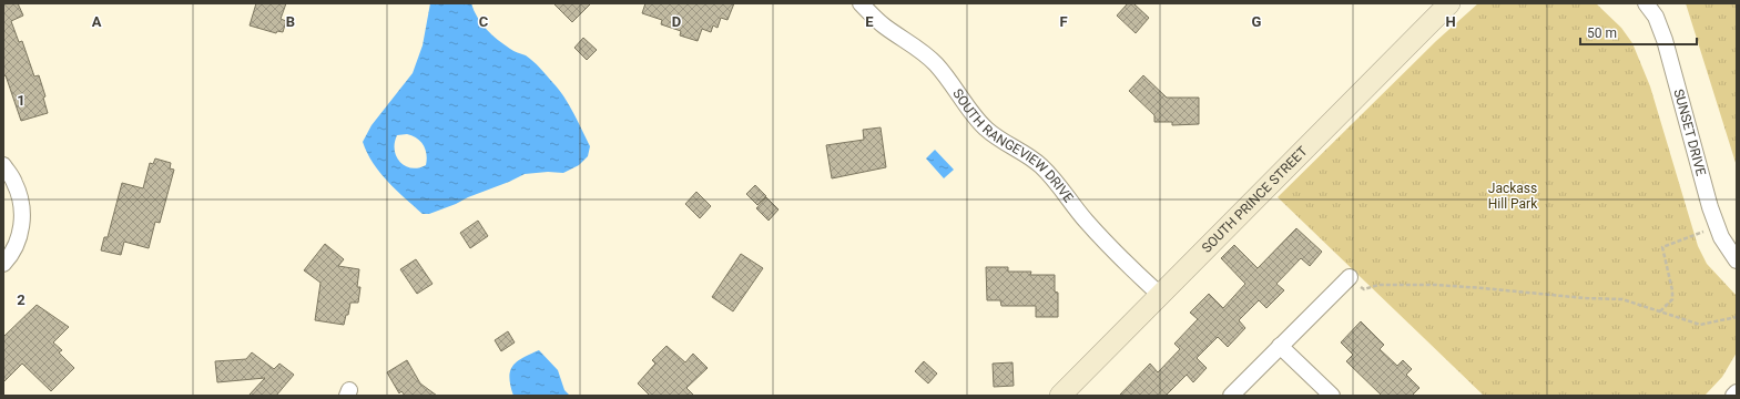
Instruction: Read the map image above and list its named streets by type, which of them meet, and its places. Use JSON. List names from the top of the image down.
{
  "streets": {
    "street": ["SUNSET DRIVE", "SOUTH RANGEVIEW DRIVE", "SOUTH PRINCE STREET"]
  },
  "crossings": [
    ["SOUTH RANGEVIEW DRIVE", "SOUTH PRINCE STREET"]
  ],
  "parks": ["Jackass Hill Park"],
  "scale_bar": "50 m",
  "grid": {
    "columns": [
      "A",
      "B",
      "C",
      "D",
      "E",
      "F",
      "G",
      "H"
    ],
    "rows": ["1", "2"]
  }
}
